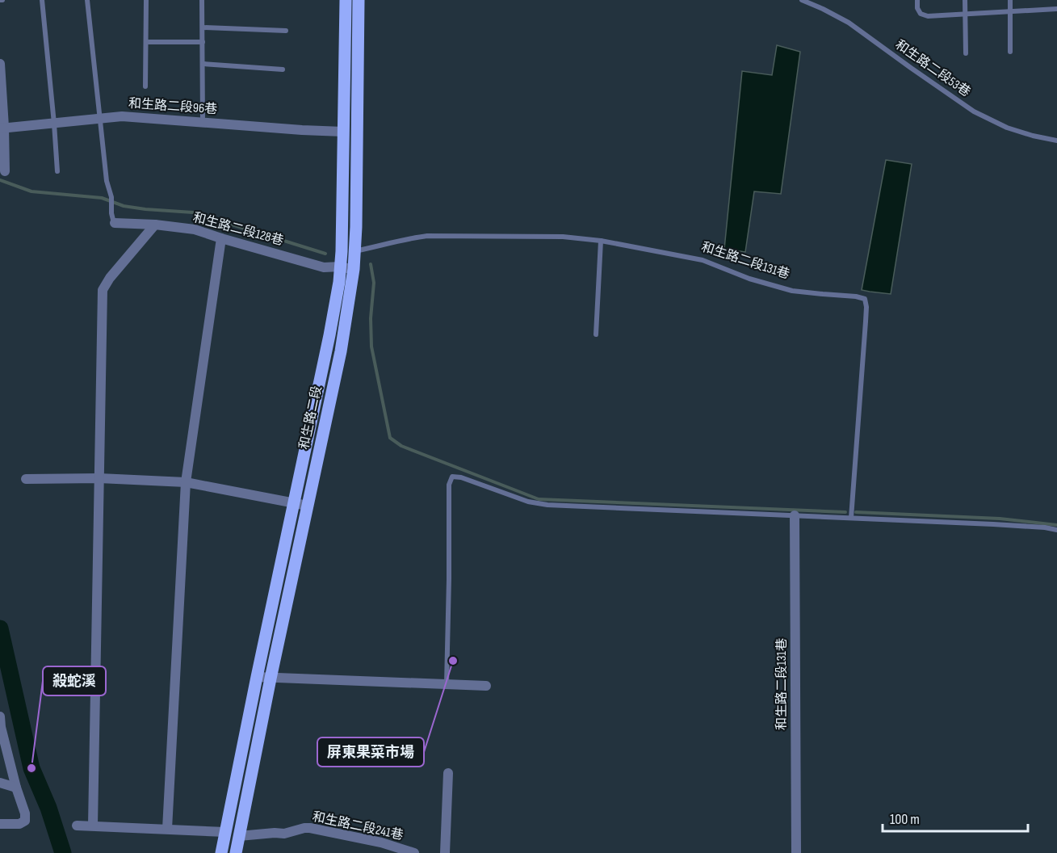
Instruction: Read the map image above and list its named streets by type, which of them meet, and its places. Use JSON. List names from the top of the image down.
{
  "streets": {
    "main road": ["和生路二段"],
    "street": [
      "和生路二段96巷",
      "和生路二段128巷",
      "和生路二段131巷",
      "和生路二段241巷"
    ],
    "lane": ["和生路二段53巷"]
  },
  "crossings": [
    ["和生路二段96巷", "和生路二段"],
    ["和生路二段128巷", "和生路二段"],
    ["和生路二段131巷", "和生路二段"],
    ["和生路二段", "和生路二段241巷"]
  ],
  "places": ["屏東果菜市場", "殺蛇溪"],
  "scale_bar": "100 m"
}
